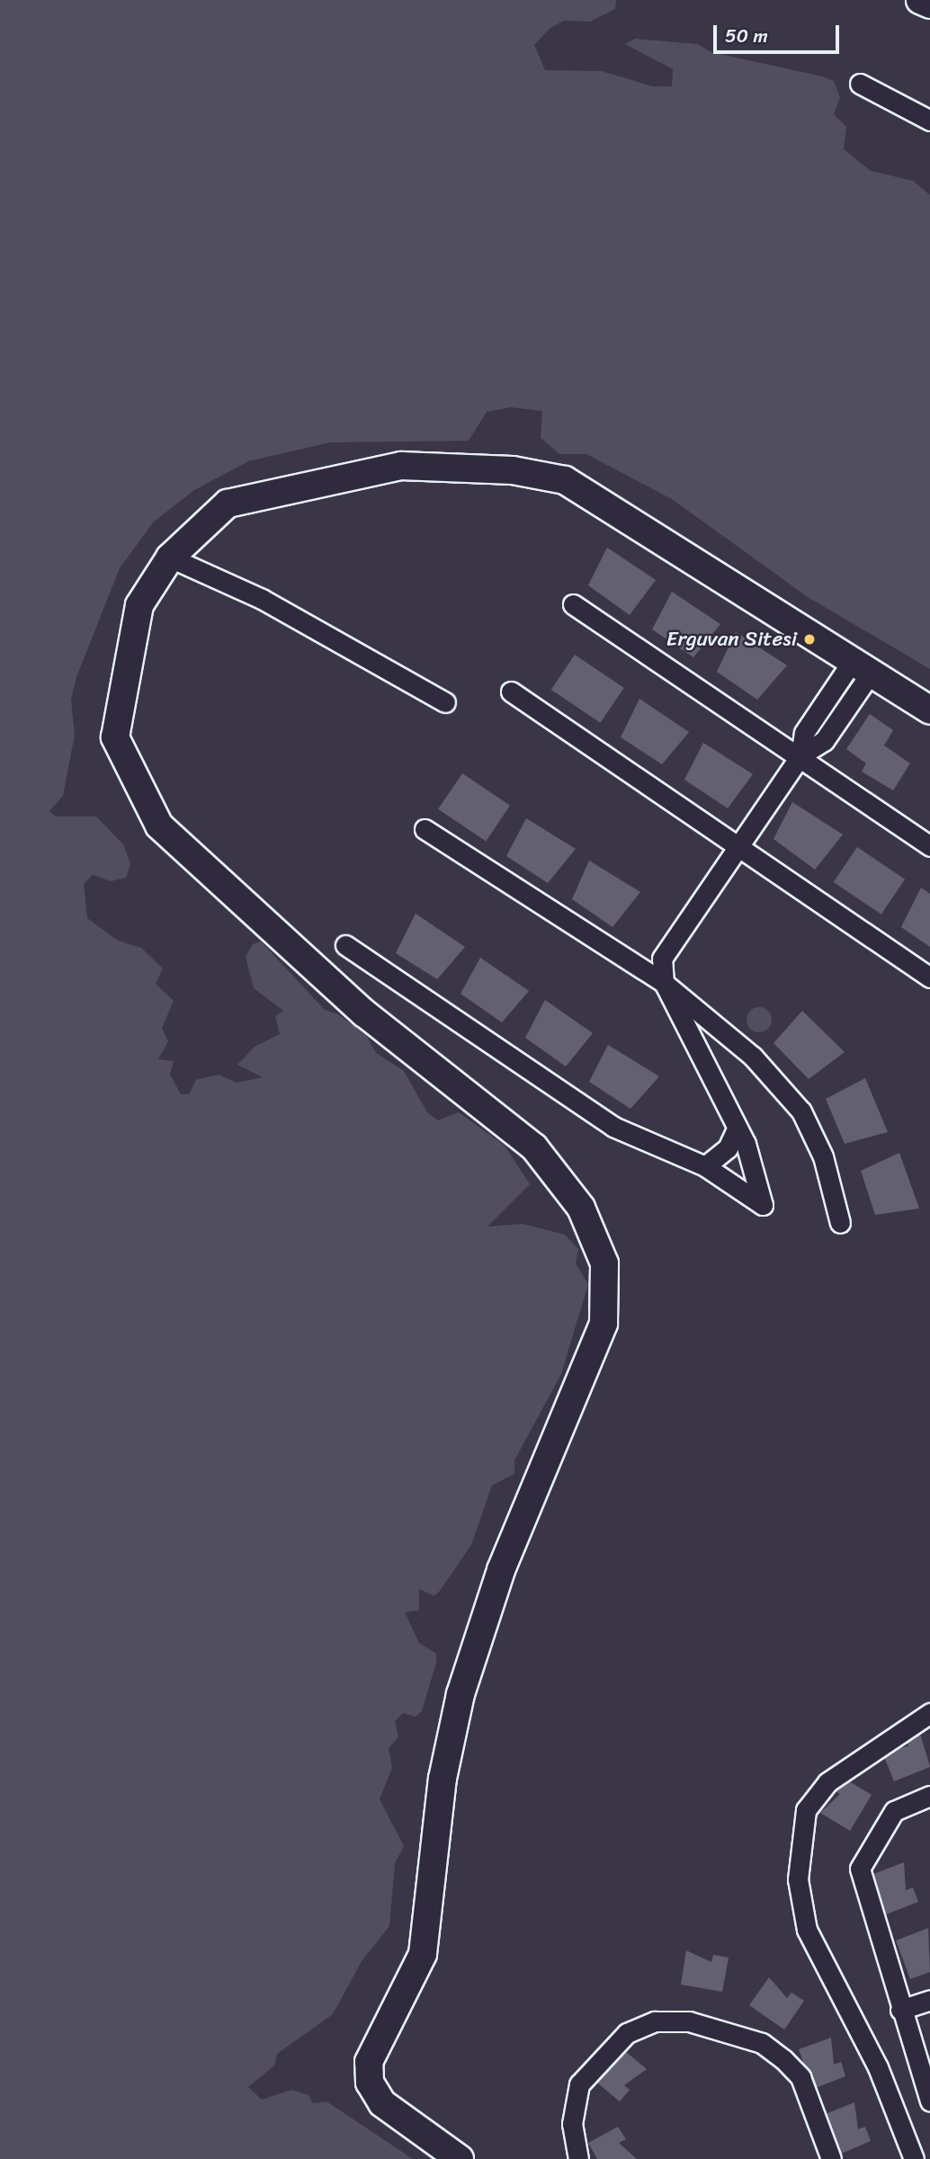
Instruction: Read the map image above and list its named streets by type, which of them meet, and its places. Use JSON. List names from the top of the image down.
{
  "places": ["Erguvan Sitesi"],
  "scale_bar": "50 m"
}
